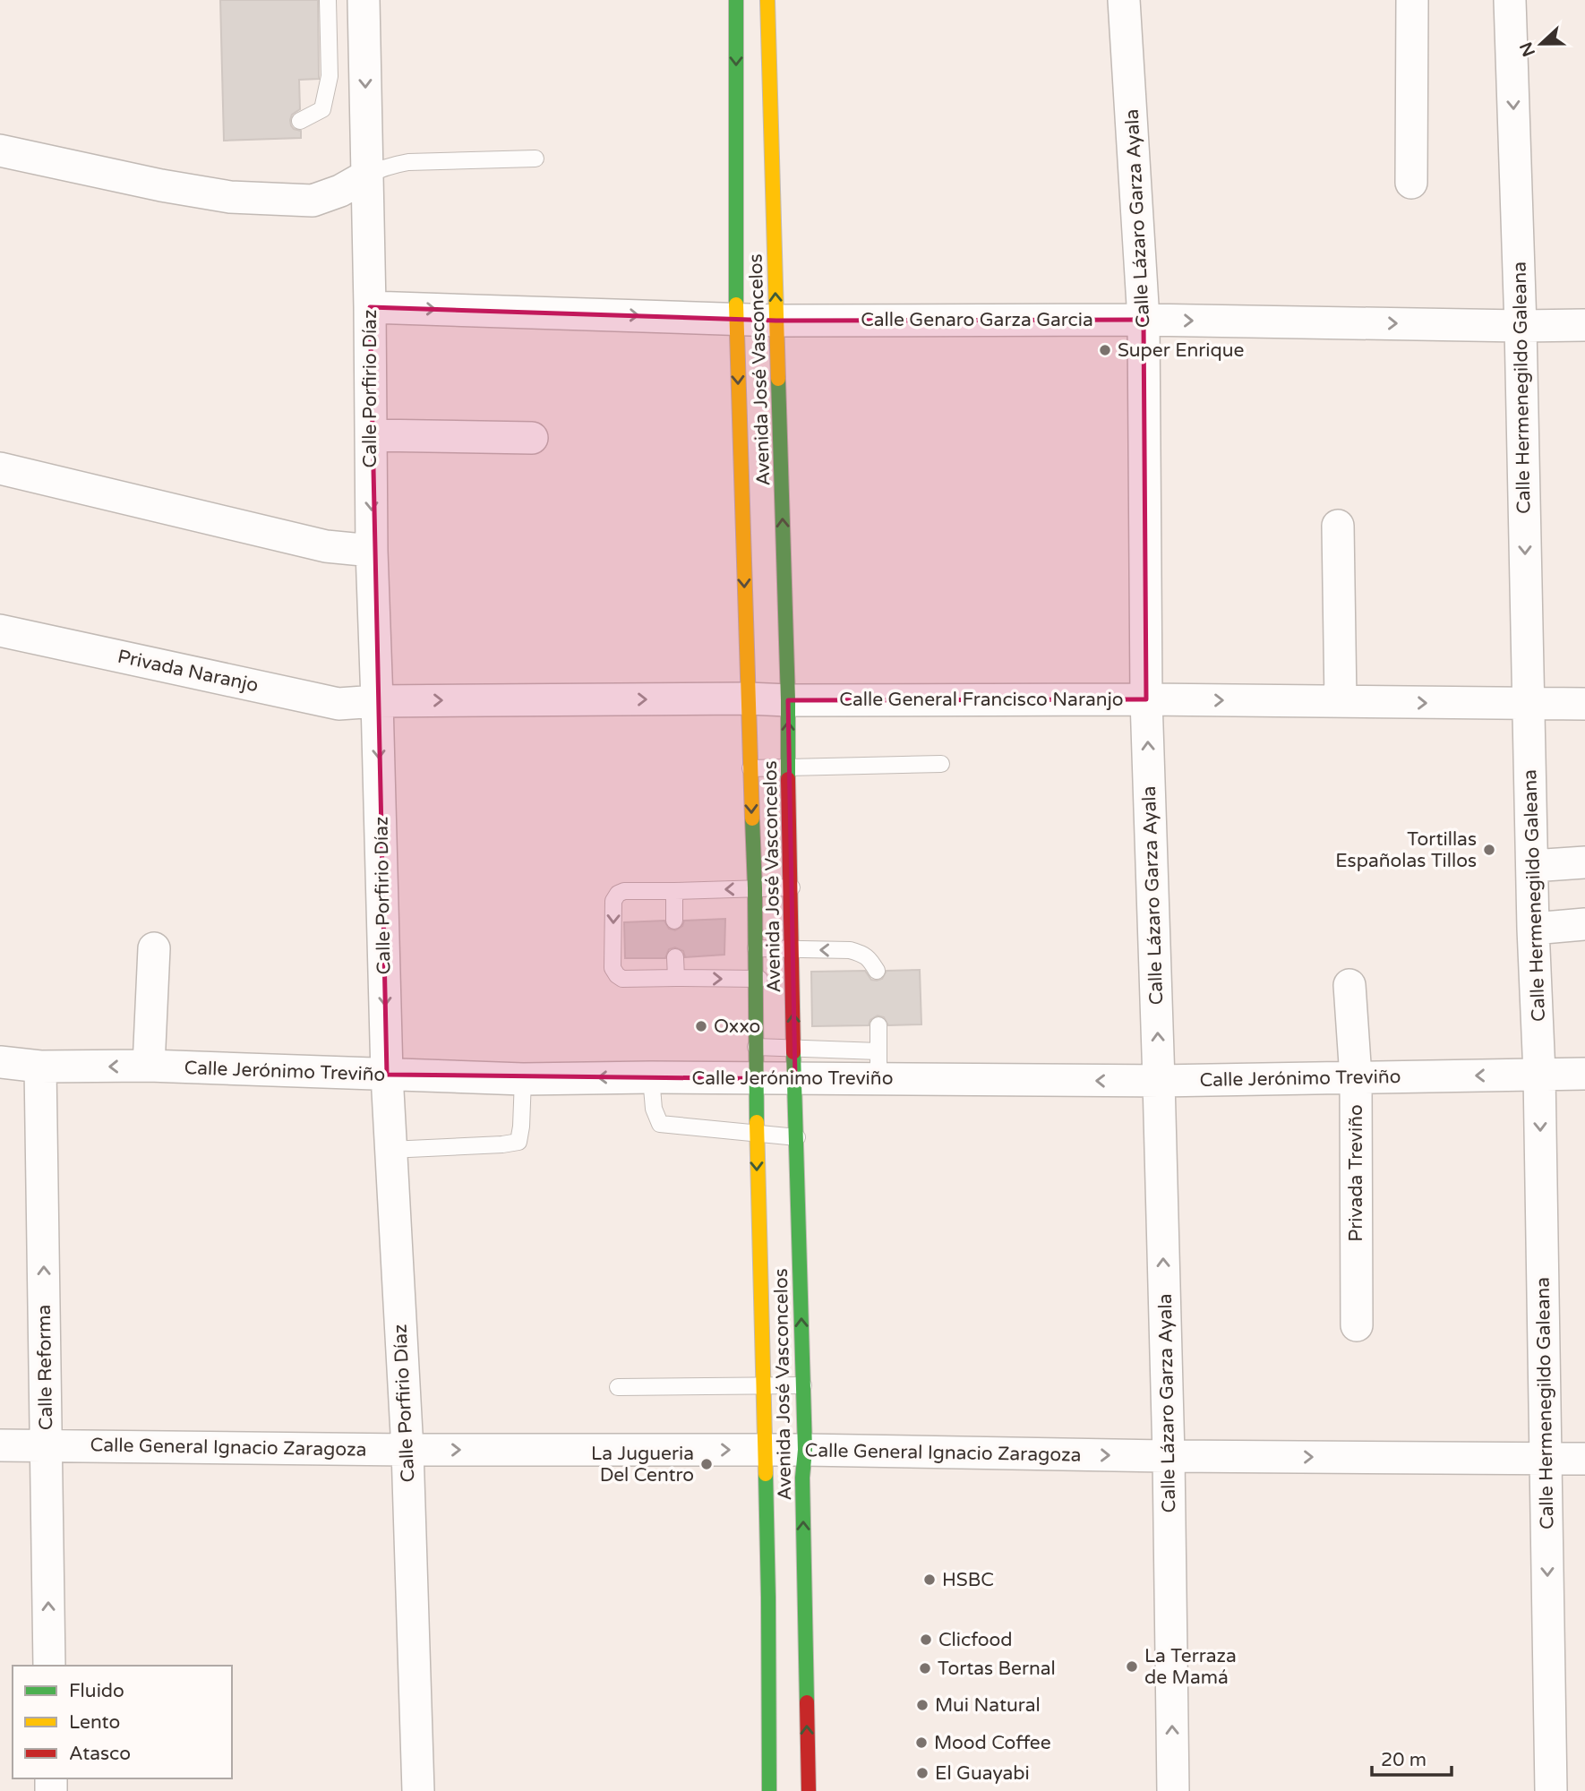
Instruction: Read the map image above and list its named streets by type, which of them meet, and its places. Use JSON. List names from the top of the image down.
{
  "streets": {
    "main road": ["Avenida José Vasconcelos"],
    "street": [
      "Calle Lázaro Garza Ayala",
      "Calle Genaro Garza Garcia",
      "Calle Hermenegildo Galeana",
      "Calle Porfirio Díaz",
      "Privada Naranjo",
      "Calle General Francisco Naranjo",
      "Calle Jerónimo Treviño",
      "Privada Treviño",
      "Calle Reforma",
      "Calle General Ignacio Zaragoza"
    ]
  },
  "crossings": [
    ["Calle Lázaro Garza Ayala", "Calle Genaro Garza Garcia"],
    ["Calle Lázaro Garza Ayala", "Calle General Francisco Naranjo"],
    ["Calle Lázaro Garza Ayala", "Calle Jerónimo Treviño"],
    ["Calle Lázaro Garza Ayala", "Calle General Ignacio Zaragoza"],
    ["Calle Genaro Garza Garcia", "Avenida José Vasconcelos"],
    ["Calle Genaro Garza Garcia", "Calle Hermenegildo Galeana"],
    ["Calle Genaro Garza Garcia", "Calle Porfirio Díaz"],
    ["Avenida José Vasconcelos", "Calle General Francisco Naranjo"],
    ["Avenida José Vasconcelos", "Calle Jerónimo Treviño"],
    ["Avenida José Vasconcelos", "Calle General Ignacio Zaragoza"],
    ["Calle Hermenegildo Galeana", "Calle General Francisco Naranjo"],
    ["Calle Hermenegildo Galeana", "Calle Jerónimo Treviño"],
    ["Calle Hermenegildo Galeana", "Calle General Ignacio Zaragoza"],
    ["Calle Porfirio Díaz", "Privada Naranjo"],
    ["Calle Porfirio Díaz", "Calle General Francisco Naranjo"],
    ["Calle Porfirio Díaz", "Calle Jerónimo Treviño"],
    ["Calle Porfirio Díaz", "Calle General Ignacio Zaragoza"],
    ["Privada Naranjo", "Calle General Francisco Naranjo"],
    ["Calle Jerónimo Treviño", "Privada Treviño"],
    ["Calle Jerónimo Treviño", "Calle Reforma"],
    ["Calle Reforma", "Calle General Ignacio Zaragoza"]
  ],
  "one_way": [
    "Calle Lázaro Garza Ayala",
    "Calle Genaro Garza Garcia",
    "Calle Hermenegildo Galeana",
    "Calle General Francisco Naranjo",
    "Calle Jerónimo Treviño",
    "Calle Reforma",
    "Calle General Ignacio Zaragoza"
  ],
  "places": [
    "Super Enrique",
    "Tortillas Españolas Tillos",
    "Oxxo",
    "La Jugueria Del Centro",
    "HSBC",
    "Clicfood",
    "La Terraza de Mamá",
    "Tortas Bernal",
    "Mui Natural",
    "Mood Coffee",
    "El Guayabi"
  ],
  "legend": ["Fluido", "Lento", "Atasco"],
  "scale_bar": "20 m",
  "north": "left"
}
